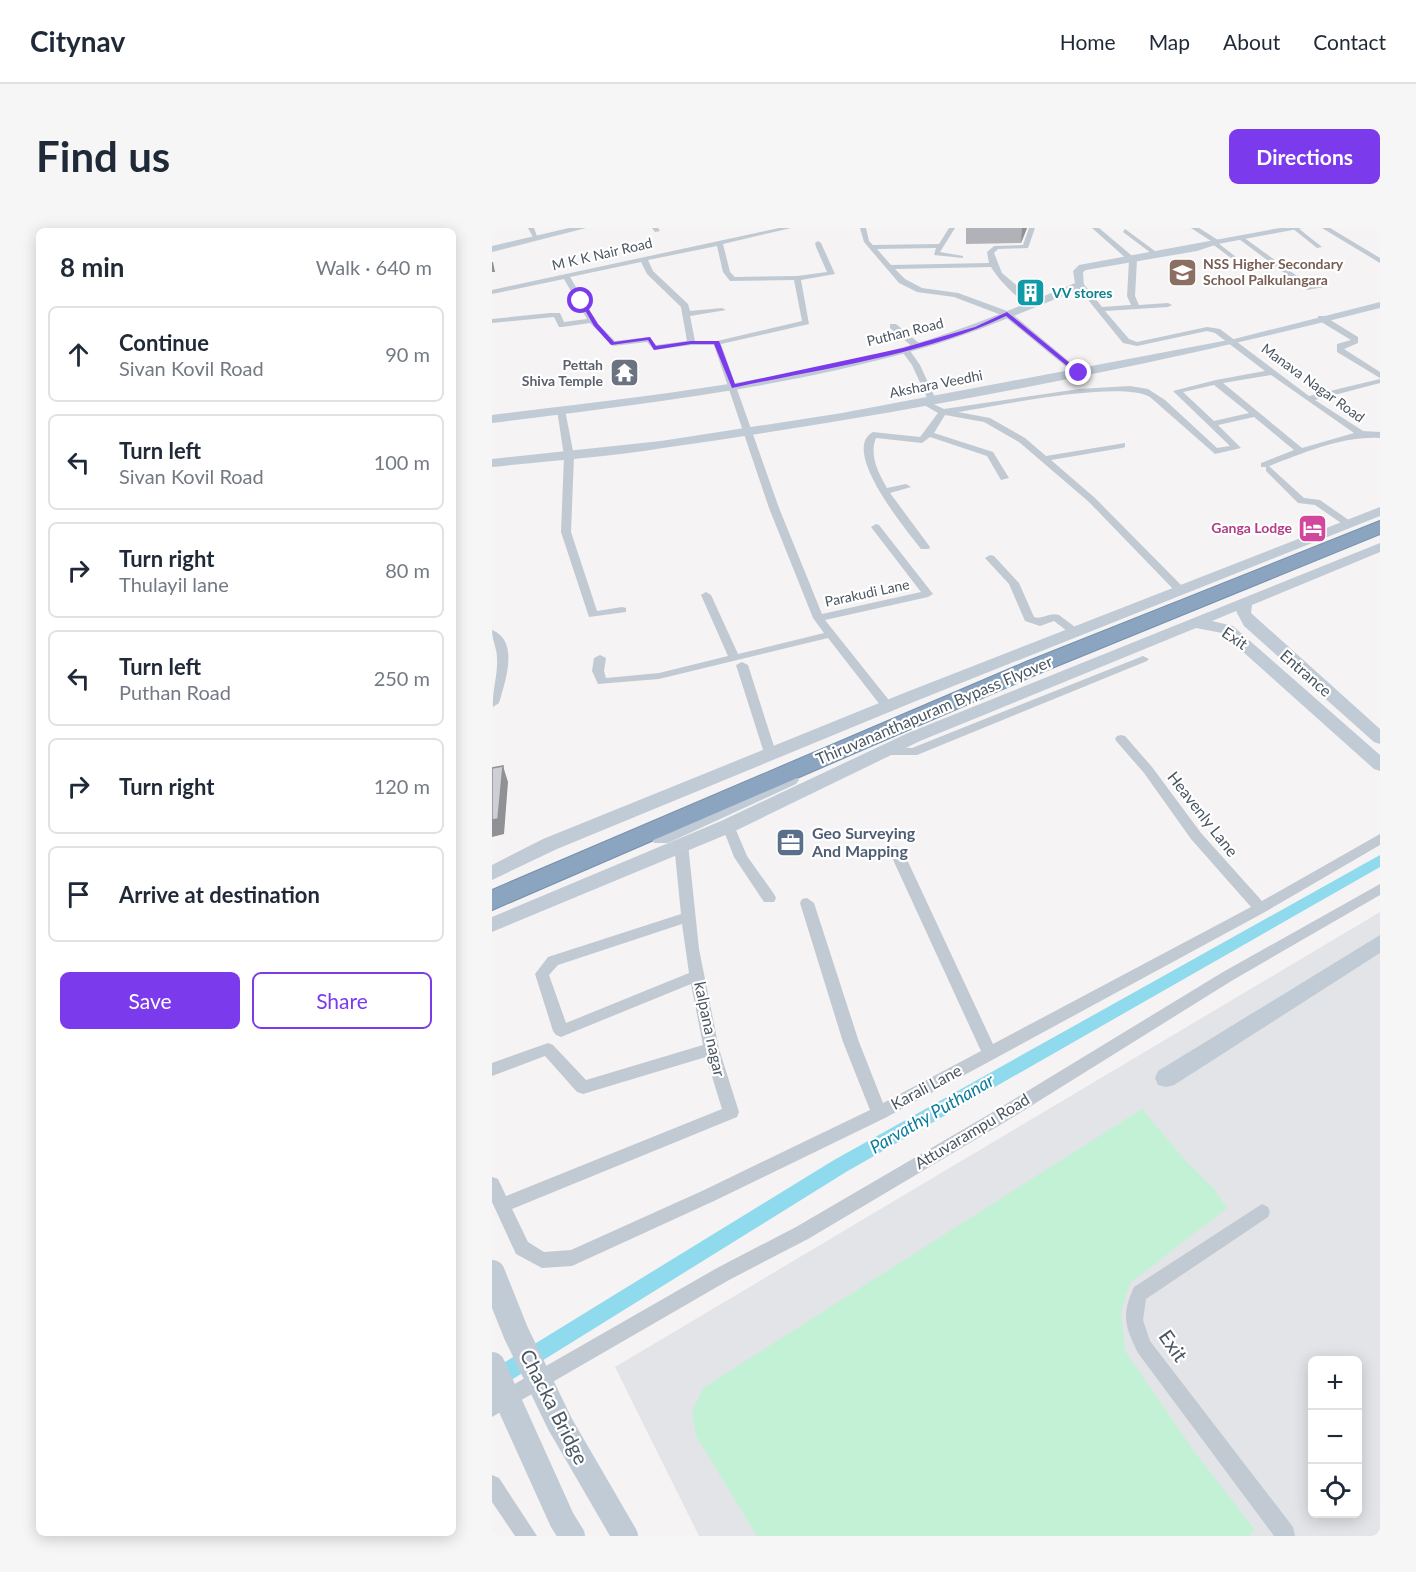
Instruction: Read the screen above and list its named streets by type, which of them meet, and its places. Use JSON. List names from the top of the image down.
{
  "streets": {
    "highway": ["Thiruvananthapuram Bypass Flyover"],
    "street": [
      "M K K Nair Road",
      "Puthan Road",
      "Manava Nagar Road",
      "Akshara Veedhi",
      "Parakudi Lane",
      "Exit",
      "Entrance",
      "Heavenly Lane",
      "kalpana nagar",
      "Karali Lane",
      "Attuvarampu Road",
      "Chacka Bridge"
    ]
  },
  "crossings": [
    ["Puthan Road", "Parakudi Lane"],
    ["Manava Nagar Road", "Akshara Veedhi"],
    ["Akshara Veedhi", "Parakudi Lane"],
    ["Heavenly Lane", "Karali Lane"],
    ["kalpana nagar", "Karali Lane"]
  ],
  "water": ["Parvathy Puthanar"],
  "places": {
    "school or university": ["NSS Higher Secondary School Palkulangara"],
    "building": ["VV stores"],
    "temple": ["Pettah Shiva Temple"],
    "hotel": ["Ganga Lodge"],
    "office": ["Geo Surveying And Mapping"]
  },
  "page": {
    "header": "Citynav",
    "nav": [
      "Home",
      "Map",
      "About",
      "Contact"
    ],
    "buttons": [
      "Directions",
      ["Save", "Share"]
    ],
    "title": "Find us",
    "heading": ["8 min", "Walk · 640 m"],
    "list": [
      ["Continue", "Sivan Kovil Road", "90 m"],
      ["Turn left", "Sivan Kovil Road", "100 m"],
      ["Turn right", "Thulayil lane", "80 m"],
      ["Turn left", "Puthan Road", "250 m"],
      ["Turn right", "120 m"],
      "Arrive at destination"
    ],
    "map_buttons": ["+", "−"]
  }
}
